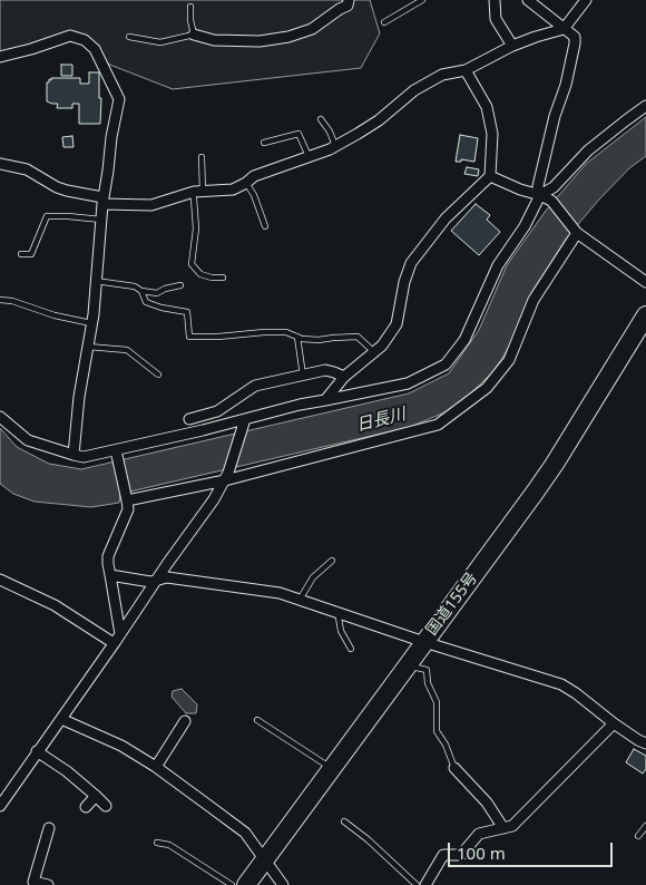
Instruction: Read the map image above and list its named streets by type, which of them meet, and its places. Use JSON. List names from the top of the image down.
{
  "streets": {
    "highway": ["国道155号"]
  },
  "water": ["日長川"],
  "scale_bar": "100 m"
}
